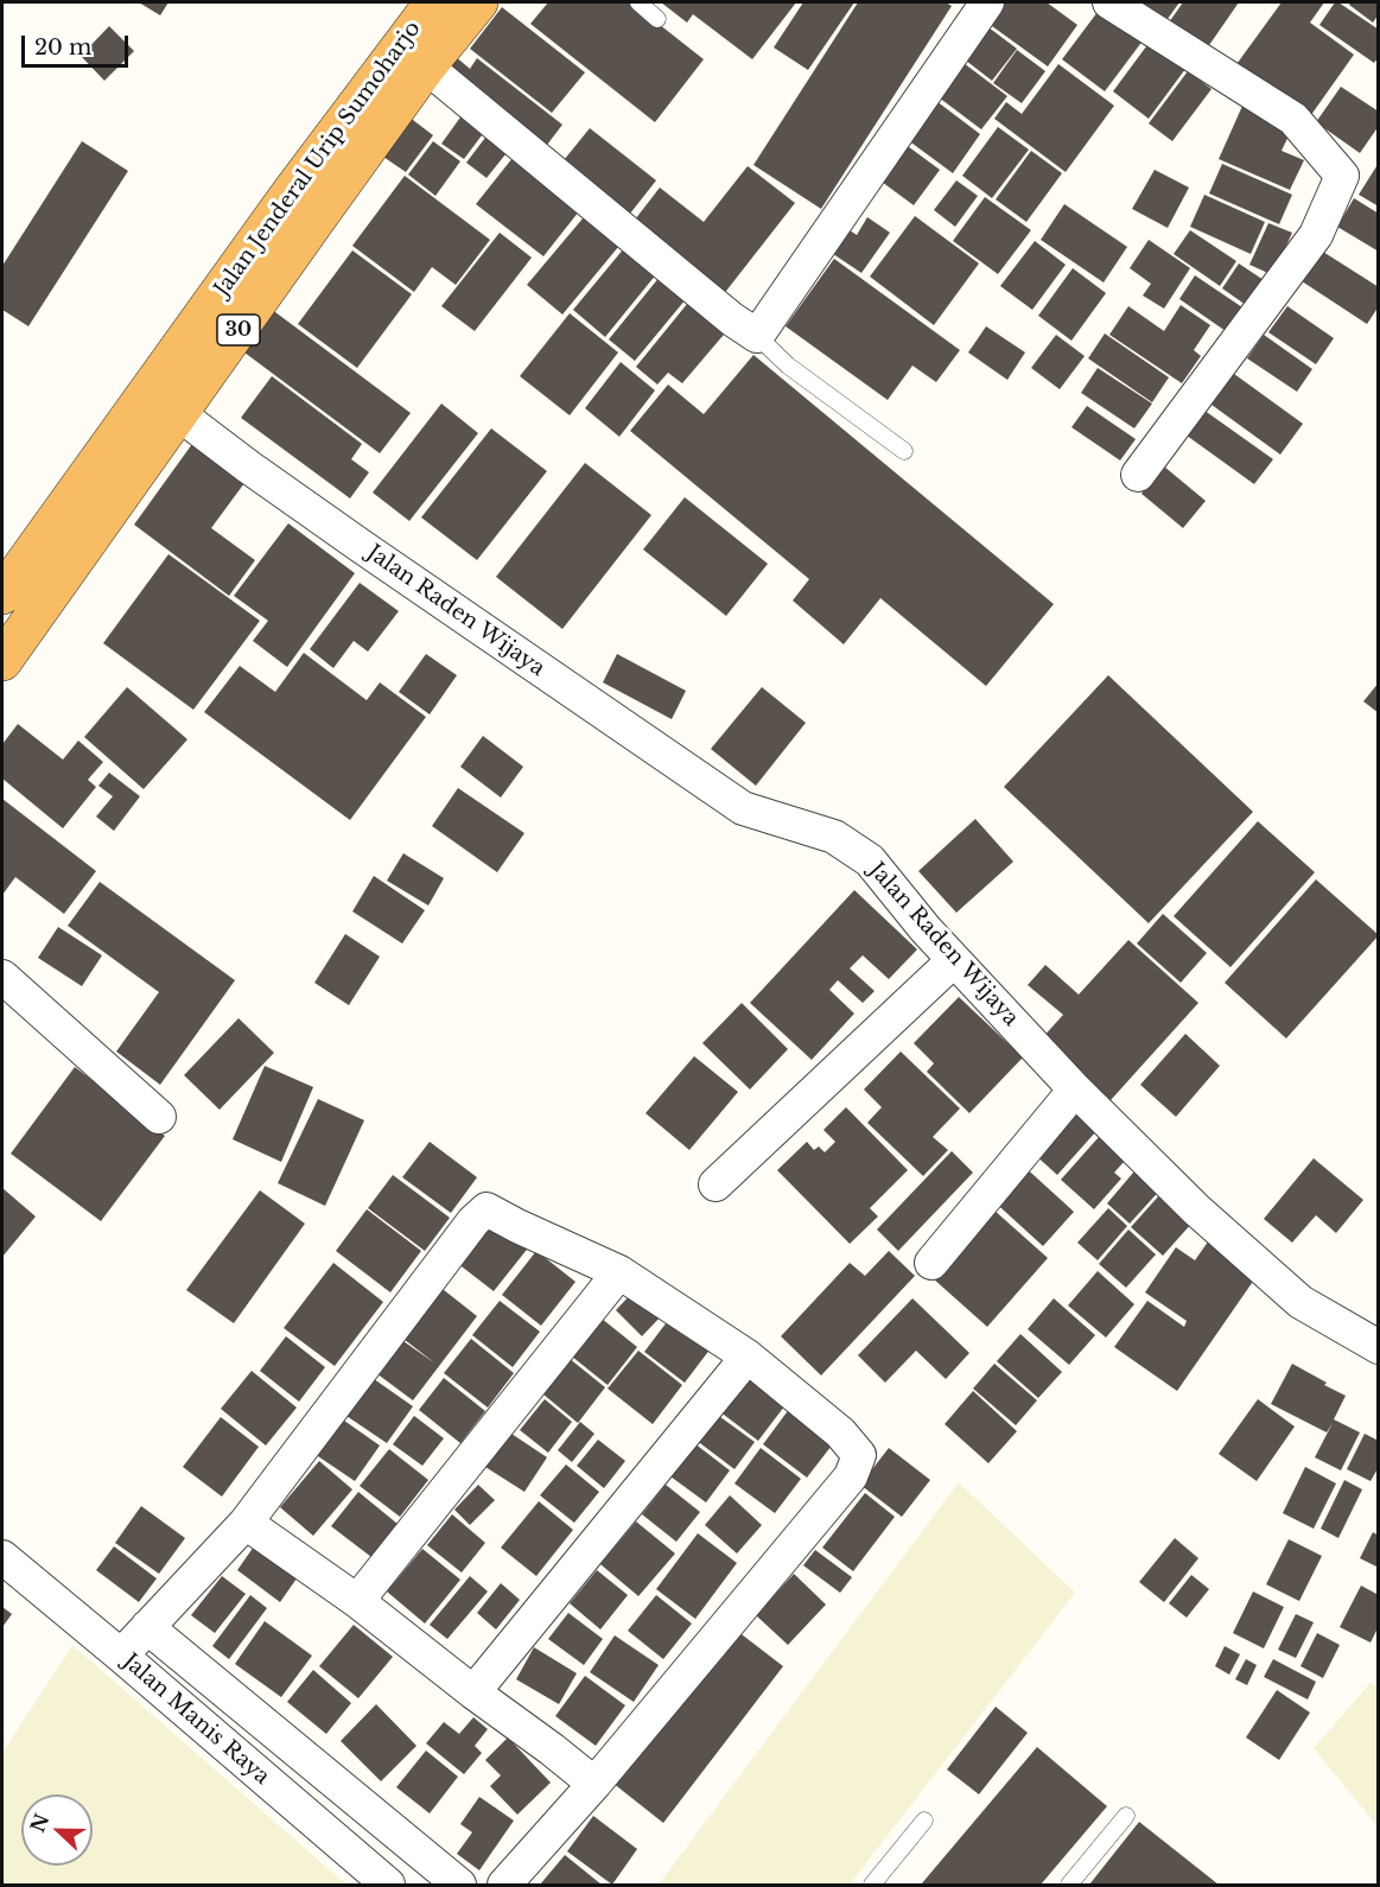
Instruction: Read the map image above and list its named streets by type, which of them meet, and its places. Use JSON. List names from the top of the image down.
{
  "streets": {
    "highway": ["Jalan Jenderal Urip Sumoharjo", "30"],
    "street": ["Jalan Raden Wijaya", "Jalan Manis Raya"]
  },
  "crossings": [
    ["Jalan Jenderal Urip Sumoharjo", "Jalan Raden Wijaya"]
  ],
  "scale_bar": "20 m",
  "north": "left"
}
